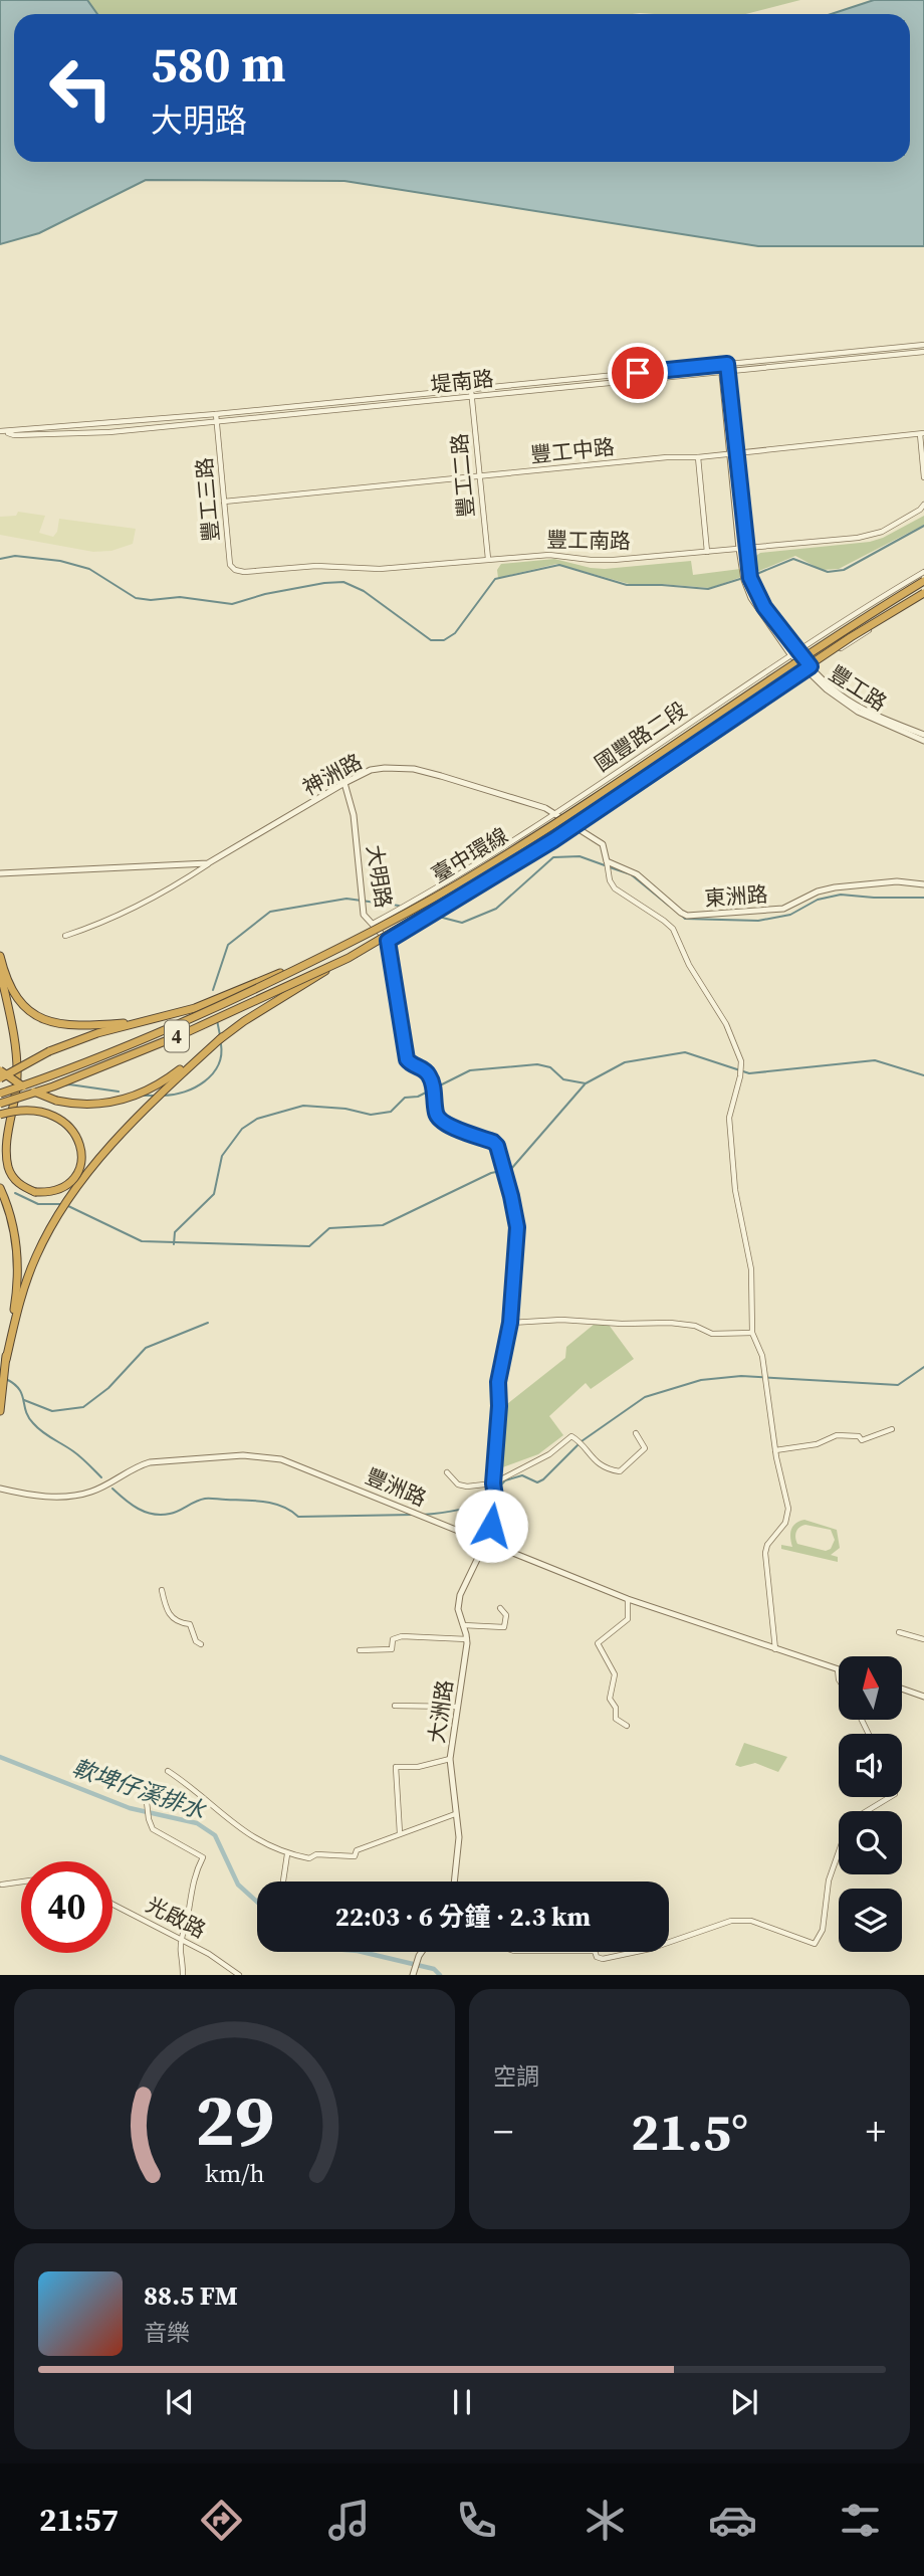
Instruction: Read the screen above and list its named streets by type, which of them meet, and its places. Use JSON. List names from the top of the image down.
{
  "streets": {
    "highway": ["臺中環線", "4"],
    "street": [
      "堤南路",
      "豐工中路",
      "豐工二路",
      "豐工三路",
      "豐工南路",
      "豐工路",
      "國豐路二段",
      "神洲路",
      "大明路",
      "東洲路",
      "豐洲路",
      "大洲路",
      "光啟路"
    ]
  },
  "crossings": [
    ["堤南路", "豐工二路"],
    ["堤南路", "豐工三路"],
    ["堤南路", "豐工路"],
    ["豐工中路", "豐工二路"],
    ["豐工中路", "豐工三路"],
    ["豐工中路", "豐工路"],
    ["豐工二路", "豐工南路"],
    ["豐工三路", "豐工南路"],
    ["豐工南路", "豐工路"],
    ["豐工路", "國豐路二段"],
    ["國豐路二段", "神洲路"],
    ["國豐路二段", "大明路"],
    ["神洲路", "大明路"],
    ["神洲路", "東洲路"],
    ["豐洲路", "大洲路"]
  ],
  "water": ["軟埤仔溪排水"],
  "north": "top",
  "page": {
    "turn": ["580 m", "大明路"],
    "limit": "40",
    "trip": "22:03 · 6 分鐘 · 2.3 km",
    "tile": "空調",
    "heat": ["−", "21.5°", "+"],
    "song": ["88.5 FM", "音樂"],
    "tabs": "21:57",
    "gauge": ["29", "km/h"]
  }
}
